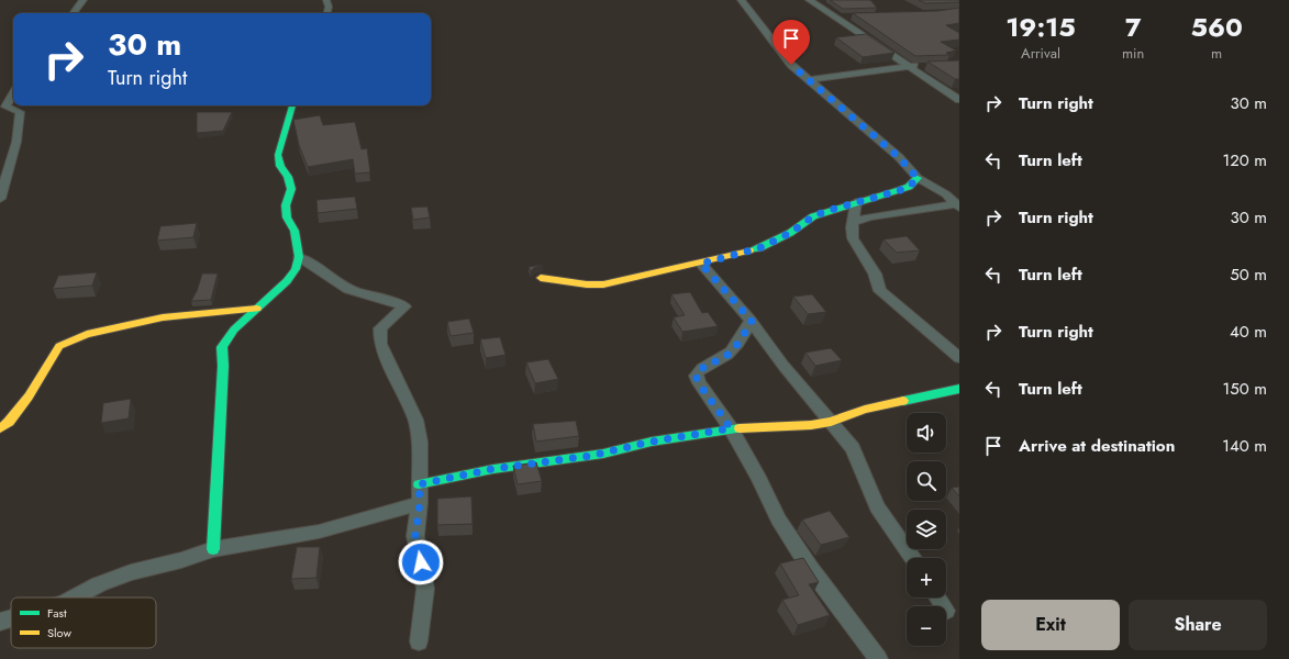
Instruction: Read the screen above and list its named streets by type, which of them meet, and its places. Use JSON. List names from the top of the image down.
{
  "legend": ["Fast", "Slow"],
  "page": {
    "eta": [
      "19:15",
      "Arrival",
      "7",
      "min",
      "560",
      "m"
    ],
    "turn": ["30 m", "Turn right"],
    "list": [
      {
        "name": "Turn right",
        "value": "30 m"
      },
      {
        "name": "Turn left",
        "value": "120 m"
      },
      {
        "name": "Turn right",
        "value": "30 m"
      },
      {
        "name": "Turn left",
        "value": "50 m"
      },
      {
        "name": "Turn right",
        "value": "40 m"
      },
      {
        "name": "Turn left",
        "value": "150 m"
      },
      {
        "name": "Arrive at destination",
        "value": "140 m"
      }
    ],
    "map_buttons": ["+", "−"],
    "buttons": ["Exit", "Share"]
  }
}
